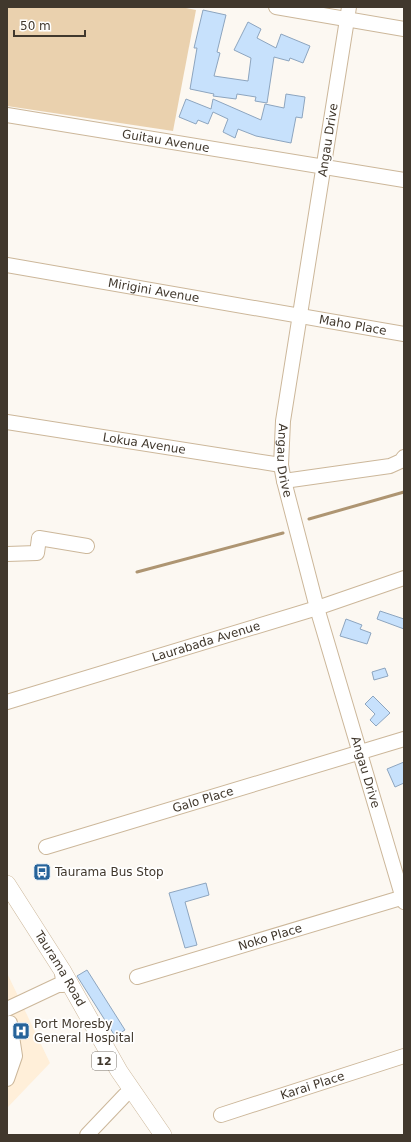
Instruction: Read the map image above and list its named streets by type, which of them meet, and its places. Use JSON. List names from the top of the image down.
{
  "streets": {
    "main road": ["Taurama Road", "12"],
    "street": [
      "Angau Drive",
      "Guitau Avenue",
      "Mirigini Avenue",
      "Maho Place",
      "Lokua Avenue",
      "Laurabada Avenue",
      "Galo Place",
      "Noko Place",
      "Karai Place"
    ]
  },
  "crossings": [
    ["Angau Drive", "Guitau Avenue"],
    ["Angau Drive", "Mirigini Avenue"],
    ["Angau Drive", "Maho Place"],
    ["Angau Drive", "Lokua Avenue"],
    ["Angau Drive", "Laurabada Avenue"],
    ["Angau Drive", "Galo Place"],
    ["Angau Drive", "Noko Place"],
    ["Mirigini Avenue", "Maho Place"]
  ],
  "places": {
    "bus stop": ["Taurama Bus Stop"],
    "hospital": ["Port Moresby General Hospital"]
  },
  "scale_bar": "50 m"
}
